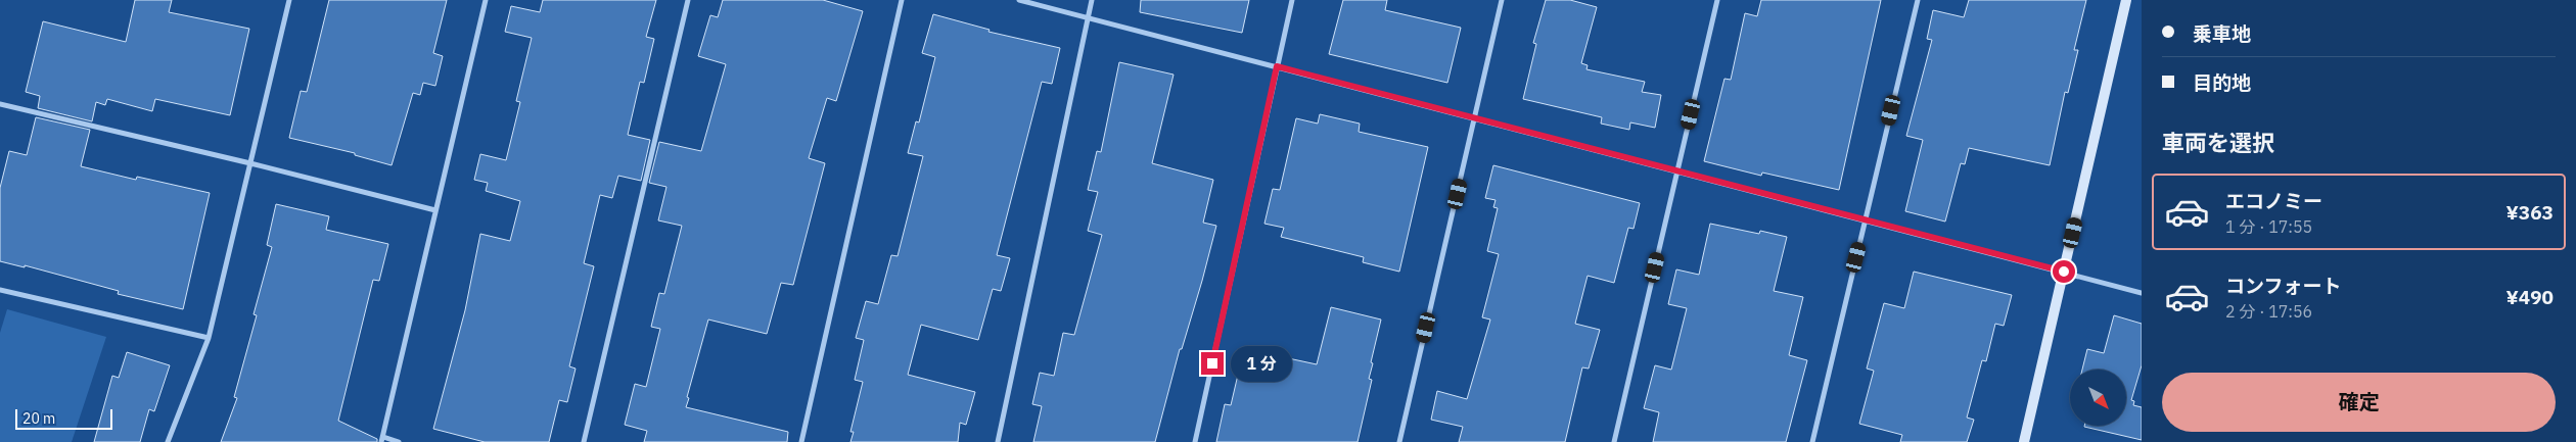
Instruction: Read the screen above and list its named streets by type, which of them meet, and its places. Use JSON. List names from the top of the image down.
{
  "scale_bar": "20 m",
  "north": "bottom right",
  "page": {
    "banner": ["乗車地", "目的地"],
    "heading": "車両を選択",
    "list": [
      {
        "name": "エコノミー",
        "note": "1 分 · 17:55",
        "value": "¥363"
      },
      {
        "name": "コンフォート",
        "note": "2 分 · 17:56",
        "value": "¥490"
      }
    ],
    "bubble": "1 分",
    "buttons": "確定",
    "scale": "20 m"
  }
}
